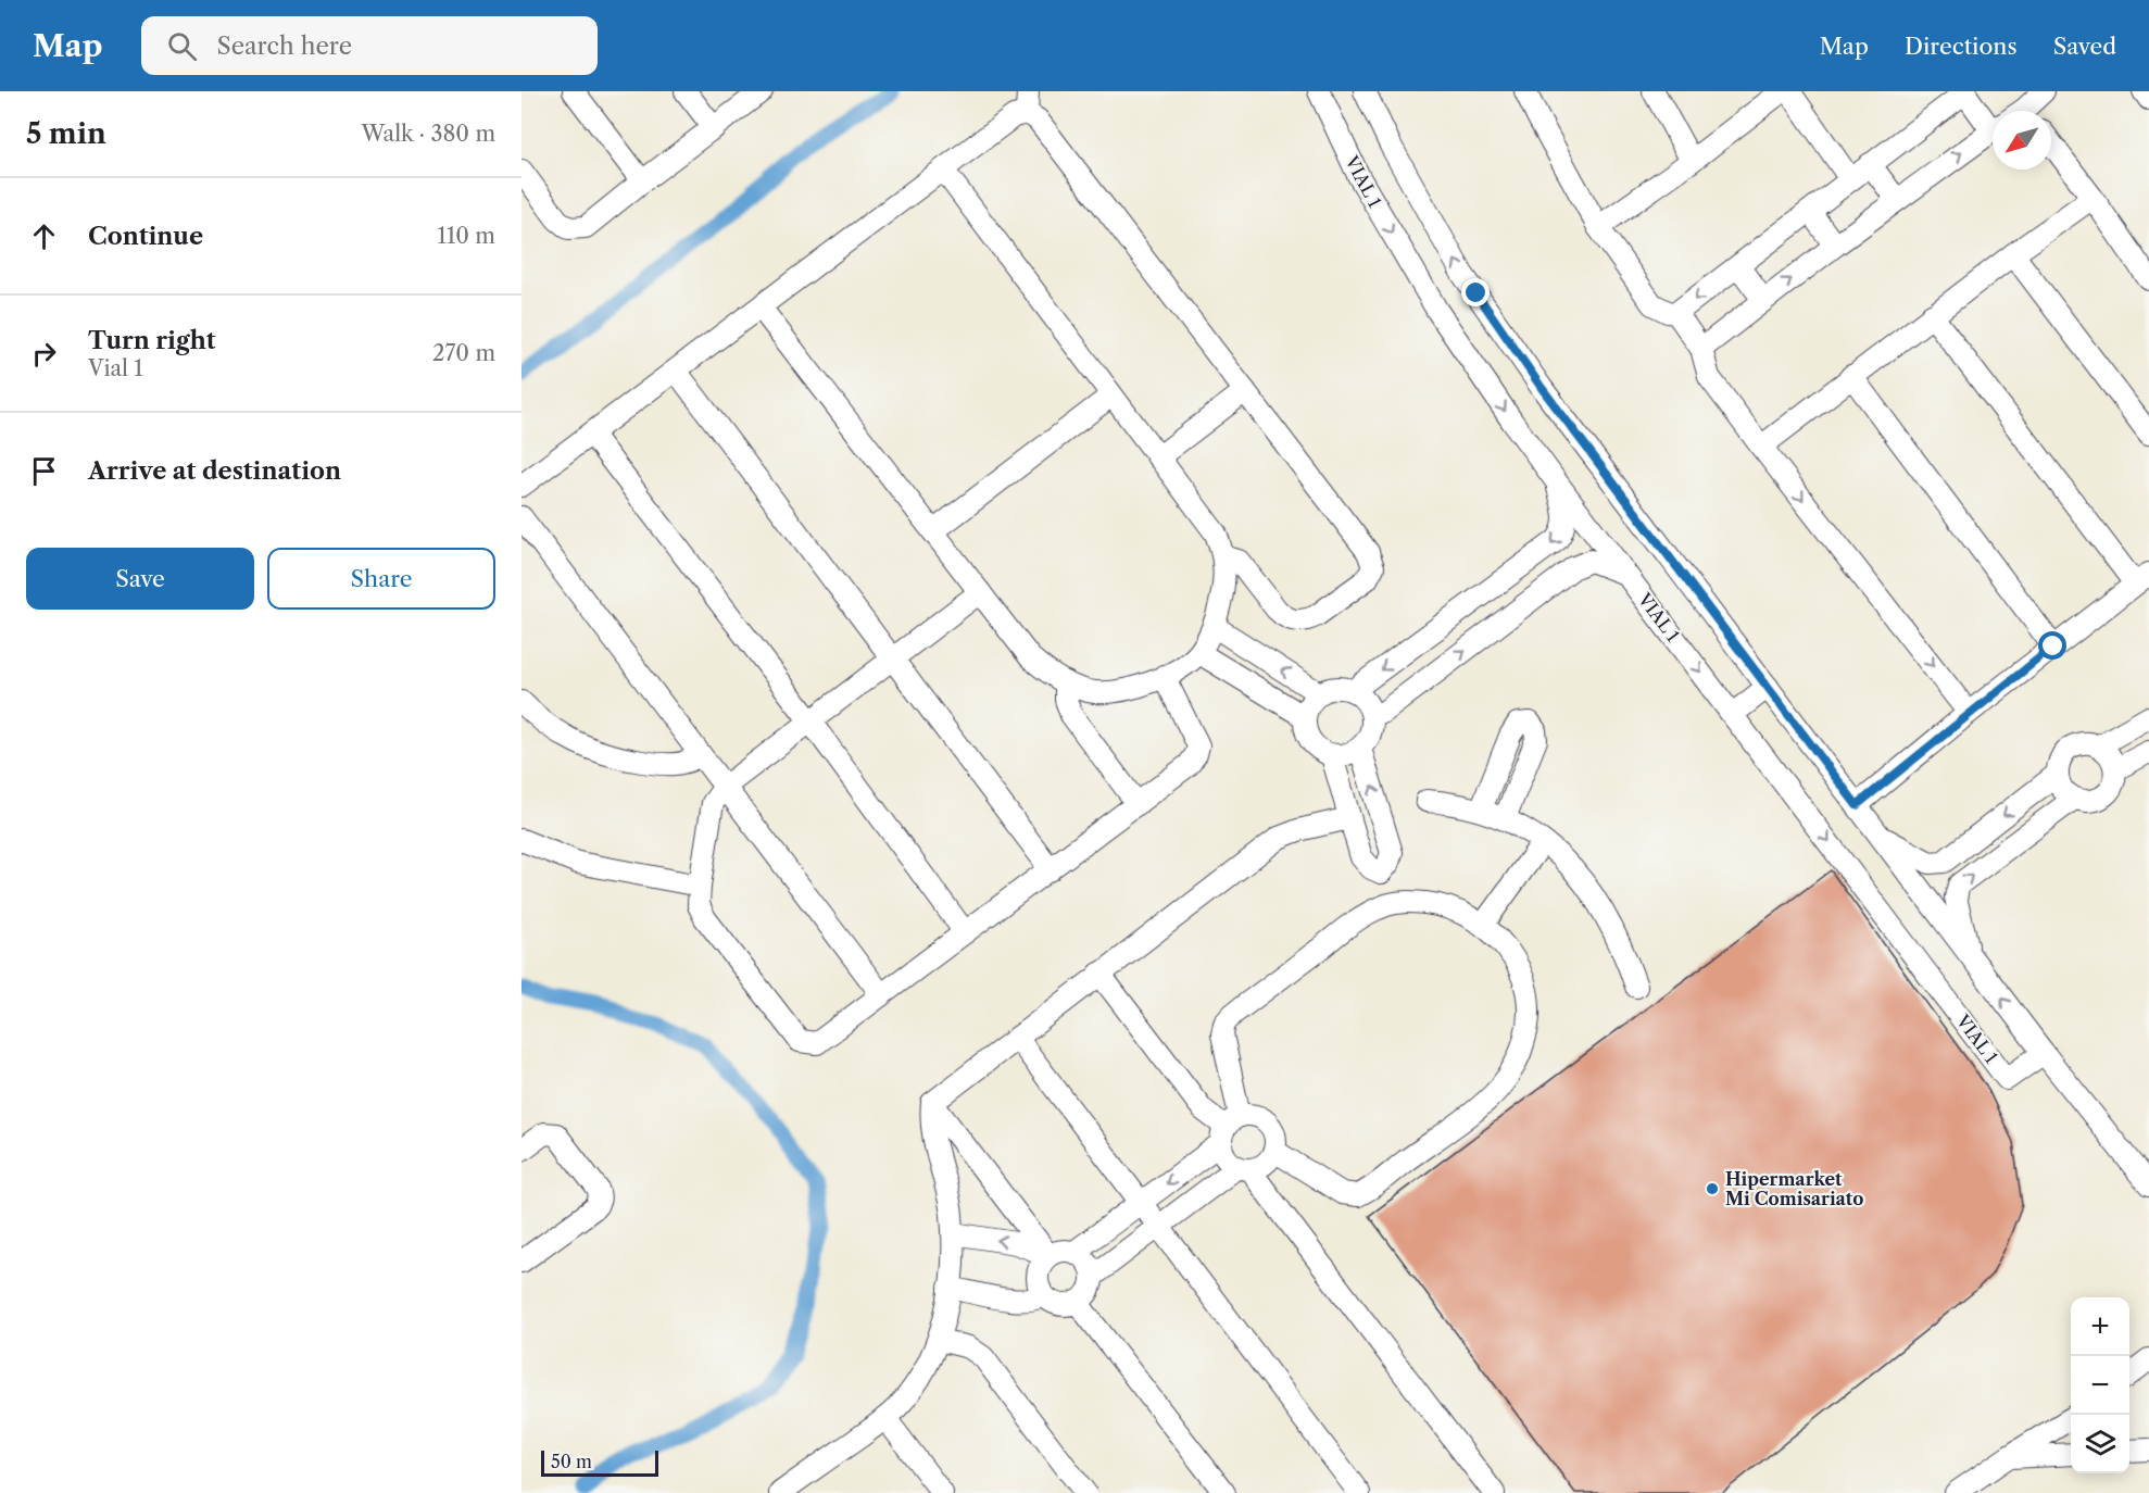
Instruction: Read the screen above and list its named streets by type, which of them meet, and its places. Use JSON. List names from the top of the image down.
{
  "streets": {
    "street": ["VIAL 1"]
  },
  "places": ["Hipermarket Mi Comisariato"],
  "scale_bar": "50 m",
  "north": "bottom left",
  "page": {
    "header": "Map",
    "search": "Search here",
    "nav": ["Map", "Directions", "Saved"],
    "heading": ["5 min", "Walk · 380 m"],
    "list": [
      ["Continue", "110 m"],
      ["Turn right", "Vial 1", "270 m"],
      "Arrive at destination"
    ],
    "buttons": ["Save", "Share"],
    "map_buttons": ["+", "−"],
    "scale": "50 m"
  }
}
